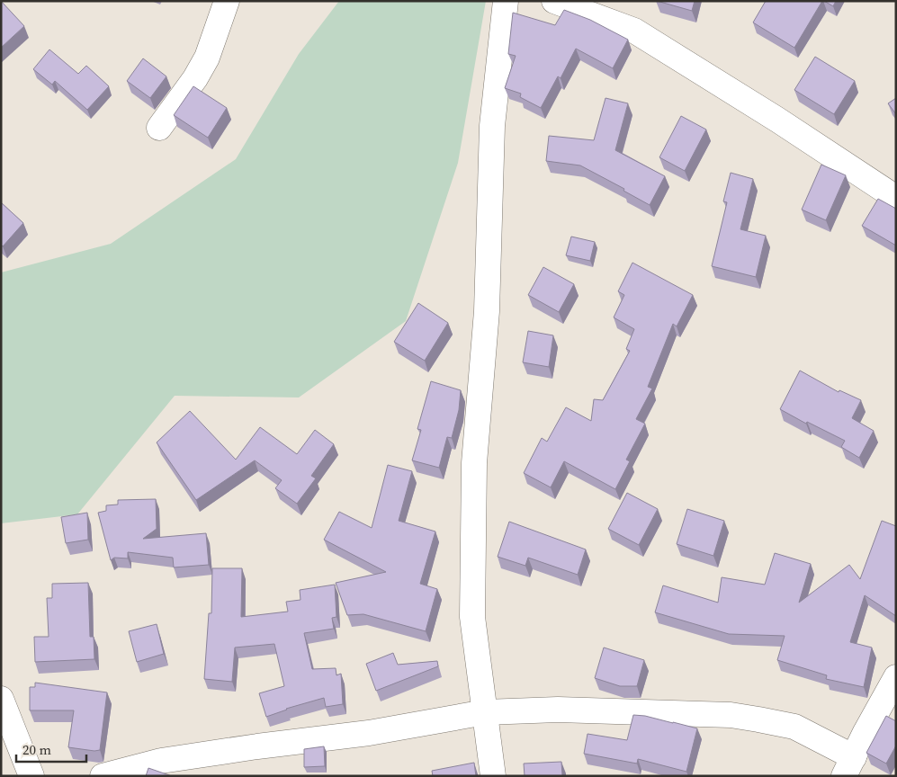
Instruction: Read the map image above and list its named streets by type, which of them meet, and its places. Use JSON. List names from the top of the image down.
{
  "scale_bar": "20 m"
}
